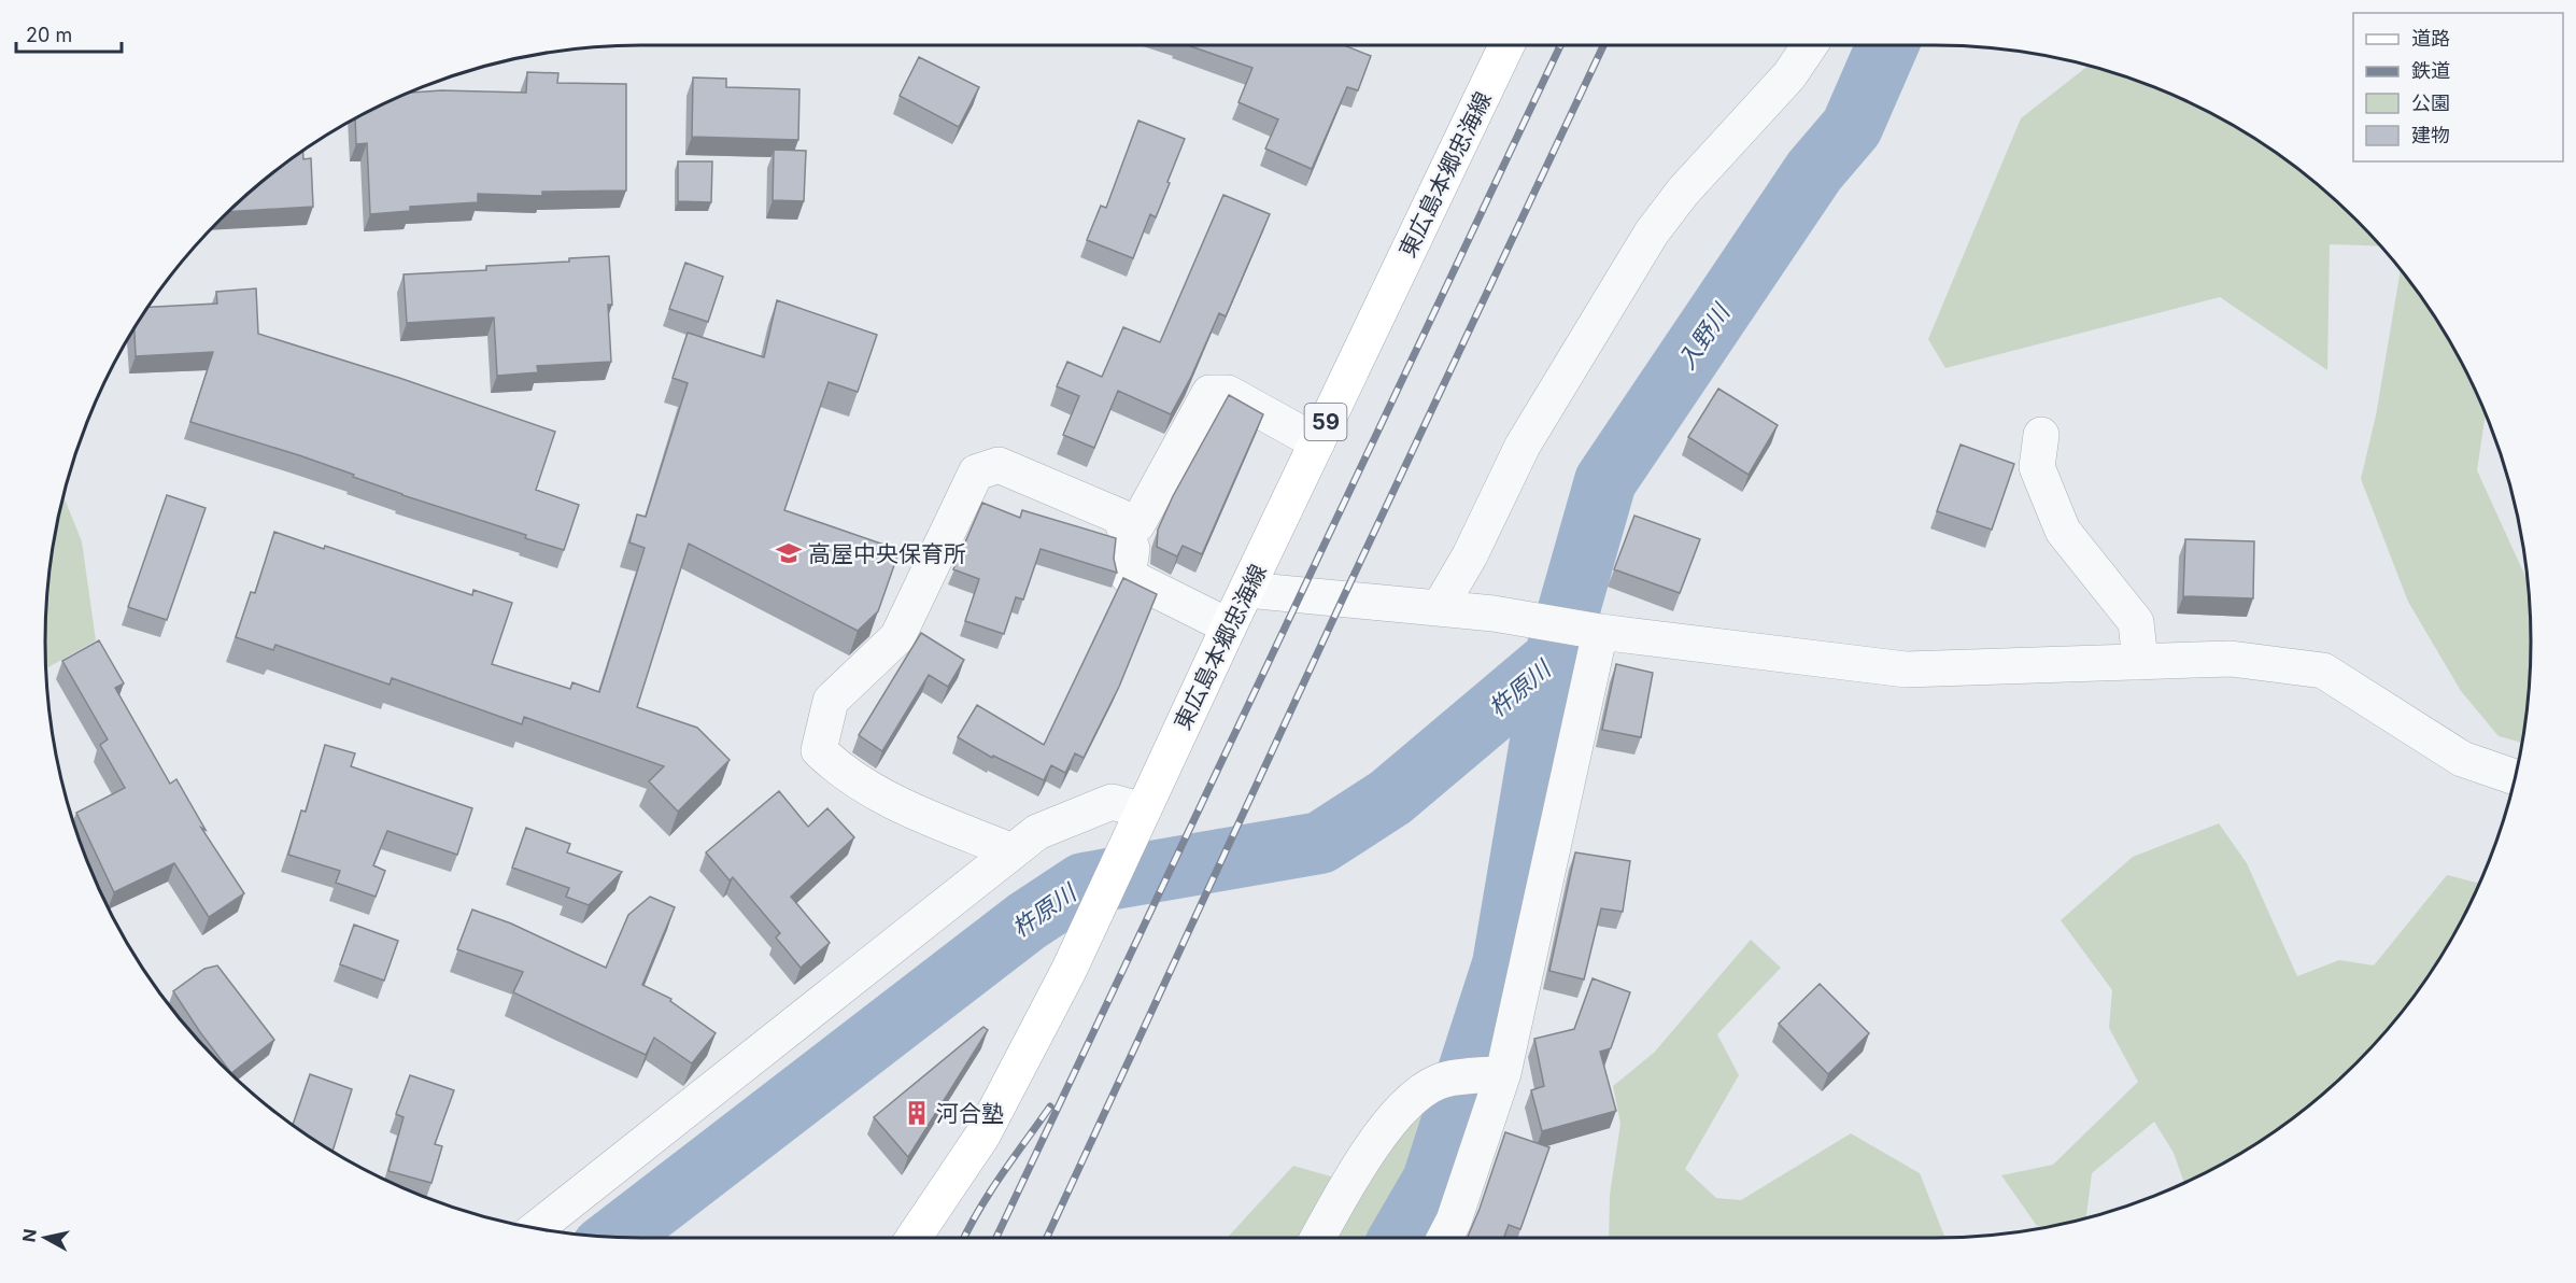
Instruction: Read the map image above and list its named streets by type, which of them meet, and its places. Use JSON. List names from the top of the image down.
{
  "streets": {
    "main road": ["東広島本郷忠海線", "59"]
  },
  "water": ["入野川", "杵原川"],
  "places": {
    "school or university": ["高屋中央保育所"],
    "building": ["河合塾"]
  },
  "legend": [
    "道路",
    "鉄道",
    "公園",
    "建物"
  ],
  "scale_bar": "20 m",
  "north": "left"
}
